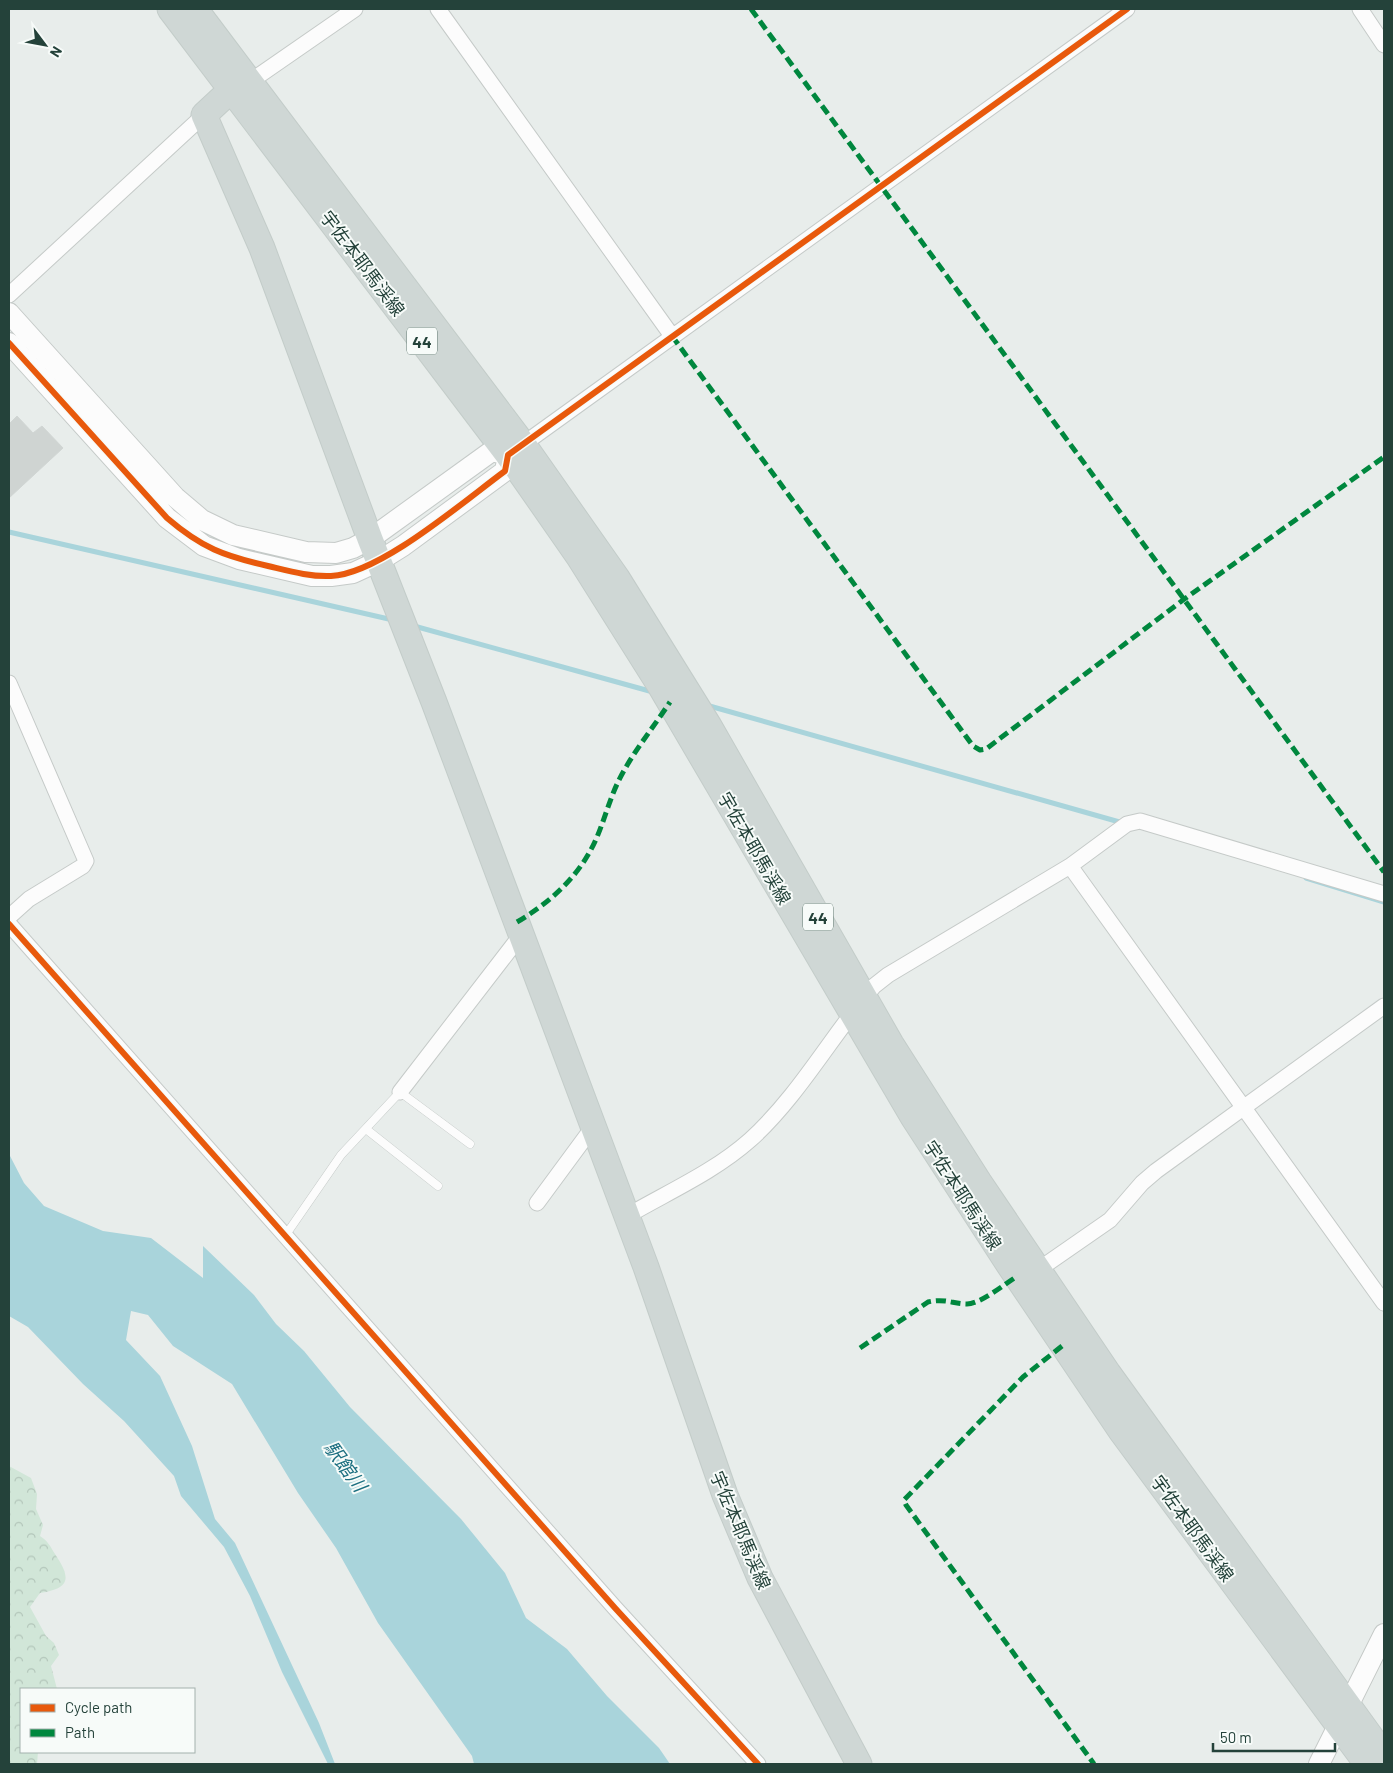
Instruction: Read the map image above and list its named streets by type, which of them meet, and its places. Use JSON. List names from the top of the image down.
{
  "streets": {
    "main road": ["宇佐本耶馬渓線", "44"]
  },
  "water": ["駅館川"],
  "legend": ["Cycle path", "Path"],
  "scale_bar": "50 m",
  "north": "bottom right"
}
